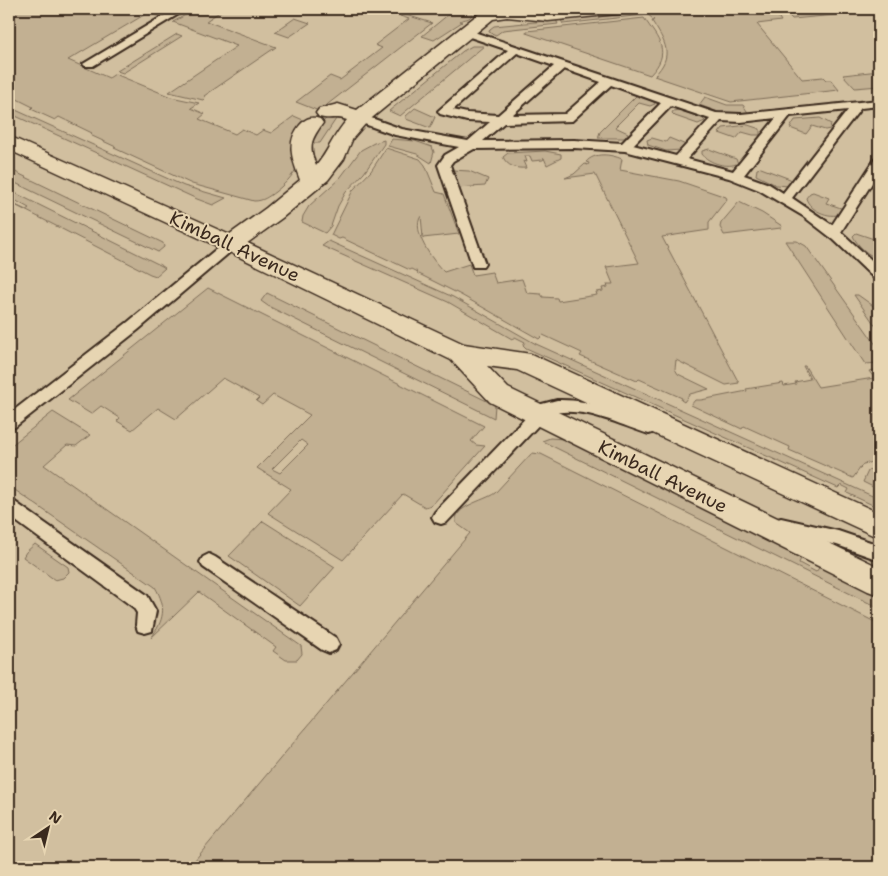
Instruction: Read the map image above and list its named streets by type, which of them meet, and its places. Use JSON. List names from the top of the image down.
{
  "streets": {
    "main road": ["Kimball Avenue"]
  },
  "north": "top right"
}
